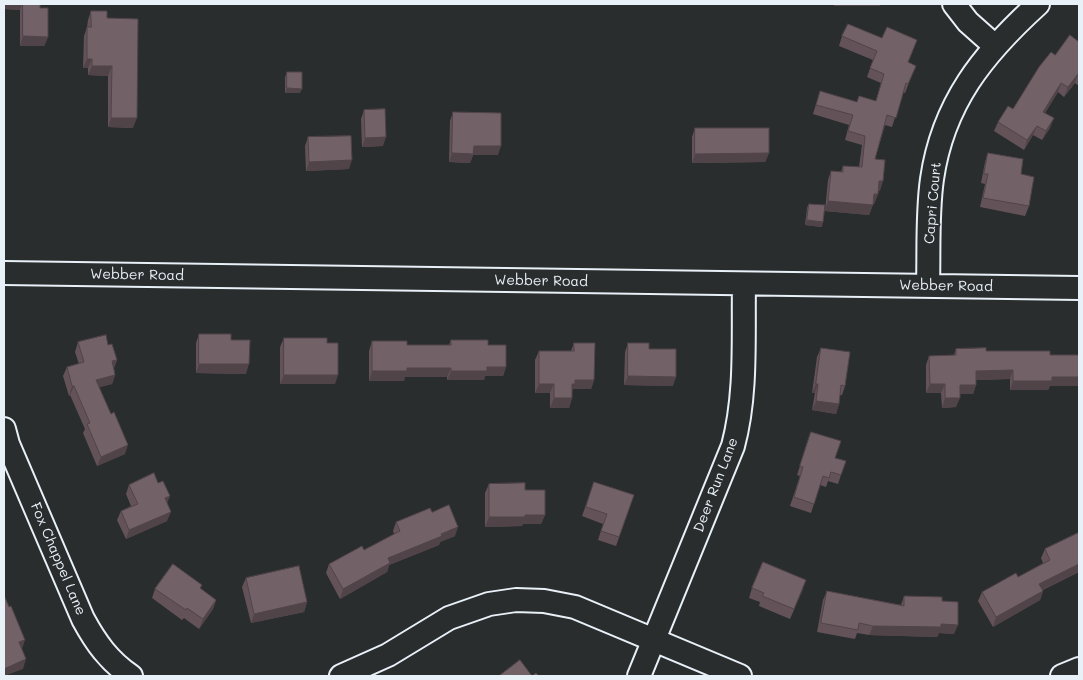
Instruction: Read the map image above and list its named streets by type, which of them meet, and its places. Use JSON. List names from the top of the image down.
{
  "streets": {
    "street": [
      "Capri Court",
      "Webber Road",
      "Deer Run Lane",
      "Fox Chappel Lane"
    ]
  },
  "crossings": [
    ["Capri Court", "Webber Road"],
    ["Webber Road", "Deer Run Lane"]
  ]
}
